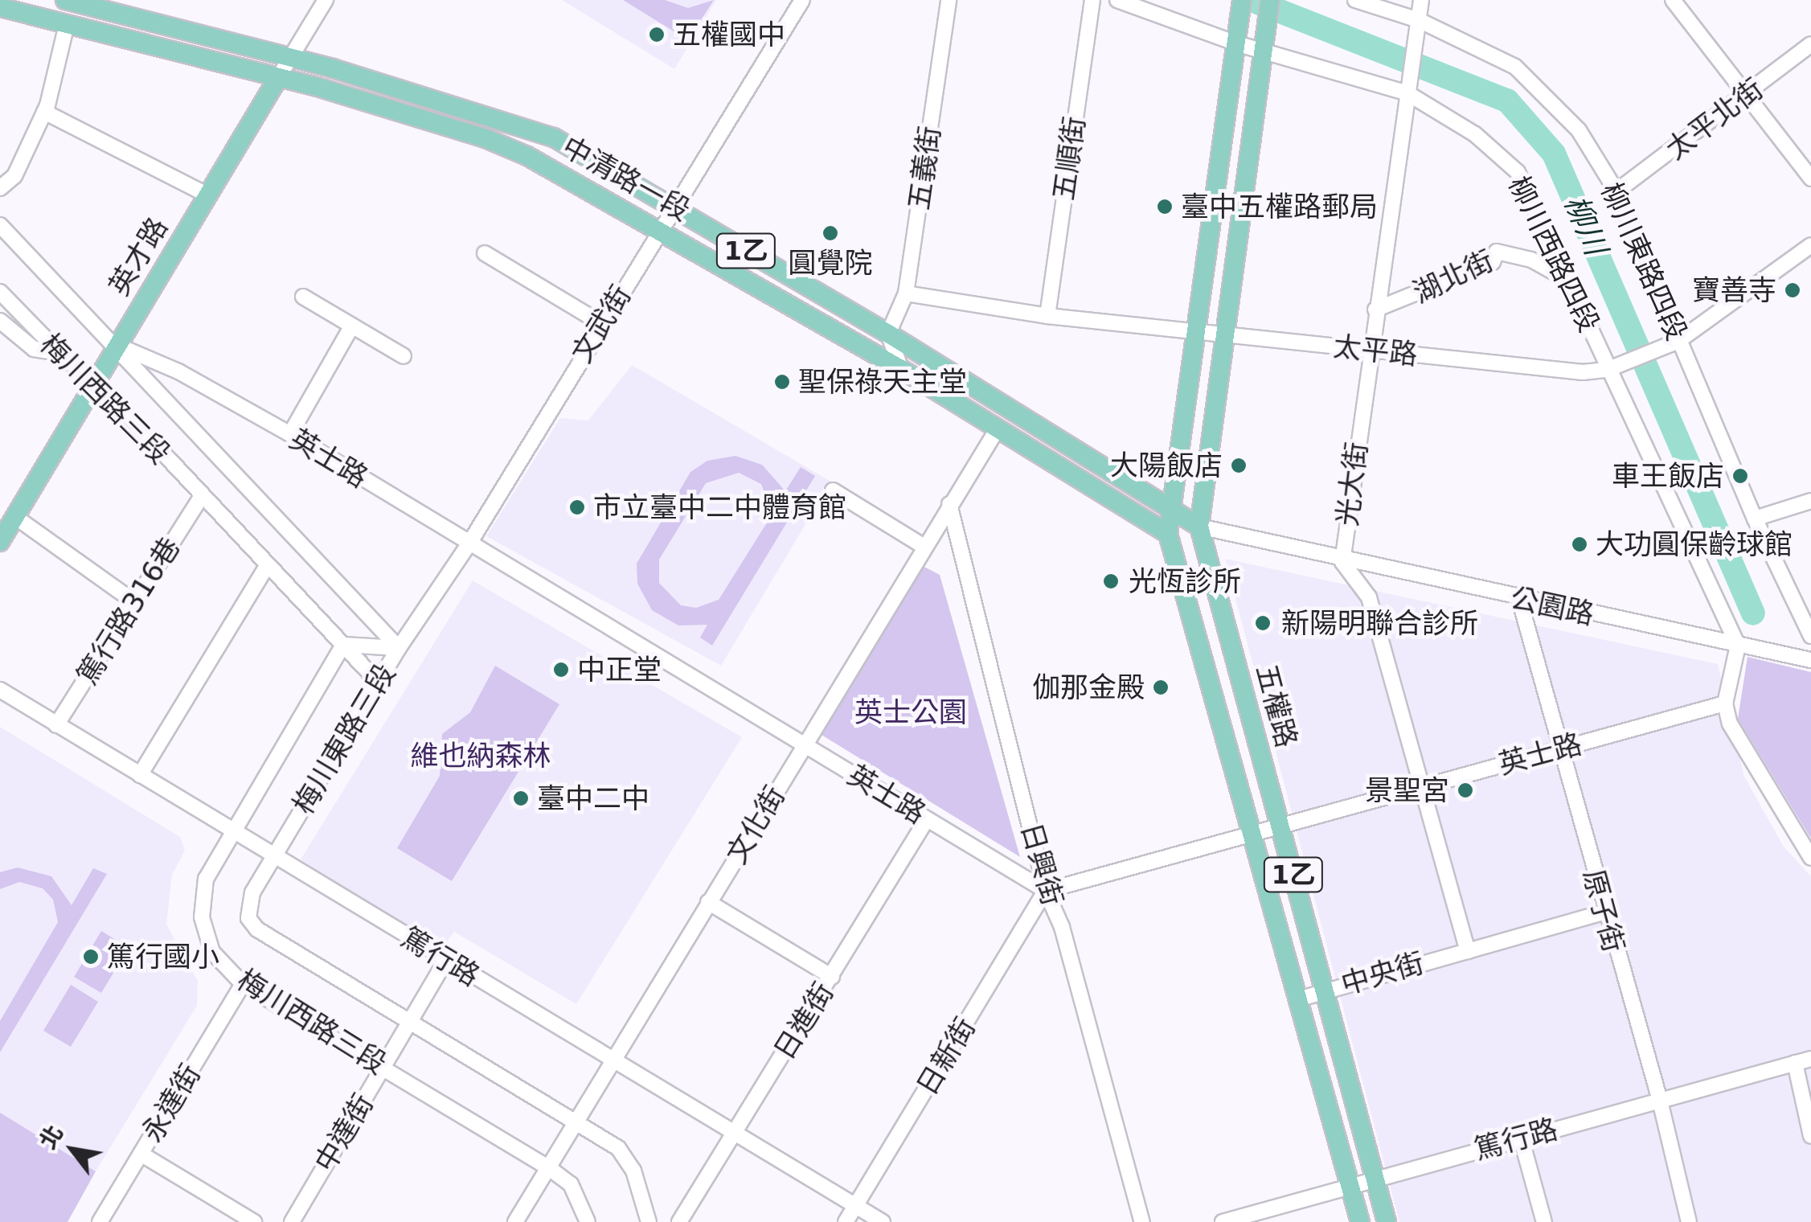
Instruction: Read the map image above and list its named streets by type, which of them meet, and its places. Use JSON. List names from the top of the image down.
{
  "streets": {
    "main road": [
      "中清路一段",
      "1乙",
      "英才路",
      "五權路"
    ],
    "street": [
      "太平北街",
      "五順街",
      "五義街",
      "柳川西路四段",
      "柳川東路四段",
      "湖北街",
      "文武街",
      "太平路",
      "梅川西路三段",
      "英士路",
      "光大街",
      "公園路",
      "篤行路316巷",
      "梅川東路三段",
      "文化街",
      "日興街",
      "原子街",
      "篤行路",
      "中央街",
      "日進街",
      "日新街",
      "永達街",
      "中達街"
    ]
  },
  "crossings": [
    ["太平北街", "柳川東路四段"],
    ["五順街", "太平路"],
    ["五義街", "中清路一段"],
    ["五義街", "太平路"],
    ["中清路一段", "英才路"],
    ["中清路一段", "文武街"],
    ["中清路一段", "公園路"],
    ["中清路一段", "五權路"],
    ["中清路一段", "文化街"],
    ["柳川西路四段", "湖北街"],
    ["柳川西路四段", "太平路"],
    ["柳川西路四段", "光大街"],
    ["柳川西路四段", "公園路"],
    ["柳川西路四段", "五權路"],
    ["英才路", "梅川西路三段"],
    ["英才路", "英士路"],
    ["英才路", "梅川東路三段"],
    ["柳川東路四段", "太平路"],
    ["柳川東路四段", "光大街"],
    ["湖北街", "光大街"],
    ["文武街", "英士路"],
    ["文武街", "梅川東路三段"],
    ["太平路", "光大街"],
    ["太平路", "五權路"],
    ["梅川西路三段", "篤行路316巷"],
    ["梅川西路三段", "梅川東路三段"],
    ["梅川西路三段", "文化街"],
    ["梅川西路三段", "篤行路"],
    ["梅川西路三段", "永達街"],
    ["梅川西路三段", "中達街"],
    ["英士路", "光大街"],
    ["英士路", "五權路"],
    ["英士路", "梅川東路三段"],
    ["英士路", "文化街"],
    ["英士路", "日興街"],
    ["英士路", "原子街"],
    ["英士路", "日進街"],
    ["英士路", "日新街"],
    ["光大街", "公園路"],
    ["光大街", "中央街"],
    ["公園路", "五權路"],
    ["公園路", "原子街"],
    ["篤行路316巷", "篤行路"],
    ["五權路", "篤行路"],
    ["五權路", "中央街"],
    ["梅川東路三段", "文化街"],
    ["梅川東路三段", "篤行路"],
    ["梅川東路三段", "中達街"],
    ["文化街", "日興街"],
    ["文化街", "篤行路"],
    ["日興街", "日新街"],
    ["原子街", "篤行路"],
    ["原子街", "中央街"],
    ["篤行路", "日進街"],
    ["篤行路", "日新街"],
    ["篤行路", "中達街"]
  ],
  "water": ["柳川"],
  "parks": ["英士公園", "維也納森林"],
  "places": [
    "五權國中",
    "臺中五權路郵局",
    "圓覺院",
    "寶善寺",
    "聖保祿天主堂",
    "大陽飯店",
    "車王飯店",
    "市立臺中二中體育館",
    "大功圓保齡球館",
    "光恆診所",
    "新陽明聯合診所",
    "中正堂",
    "伽那金殿",
    "景聖宮",
    "臺中二中",
    "篤行國小"
  ],
  "north": "top left"
}
